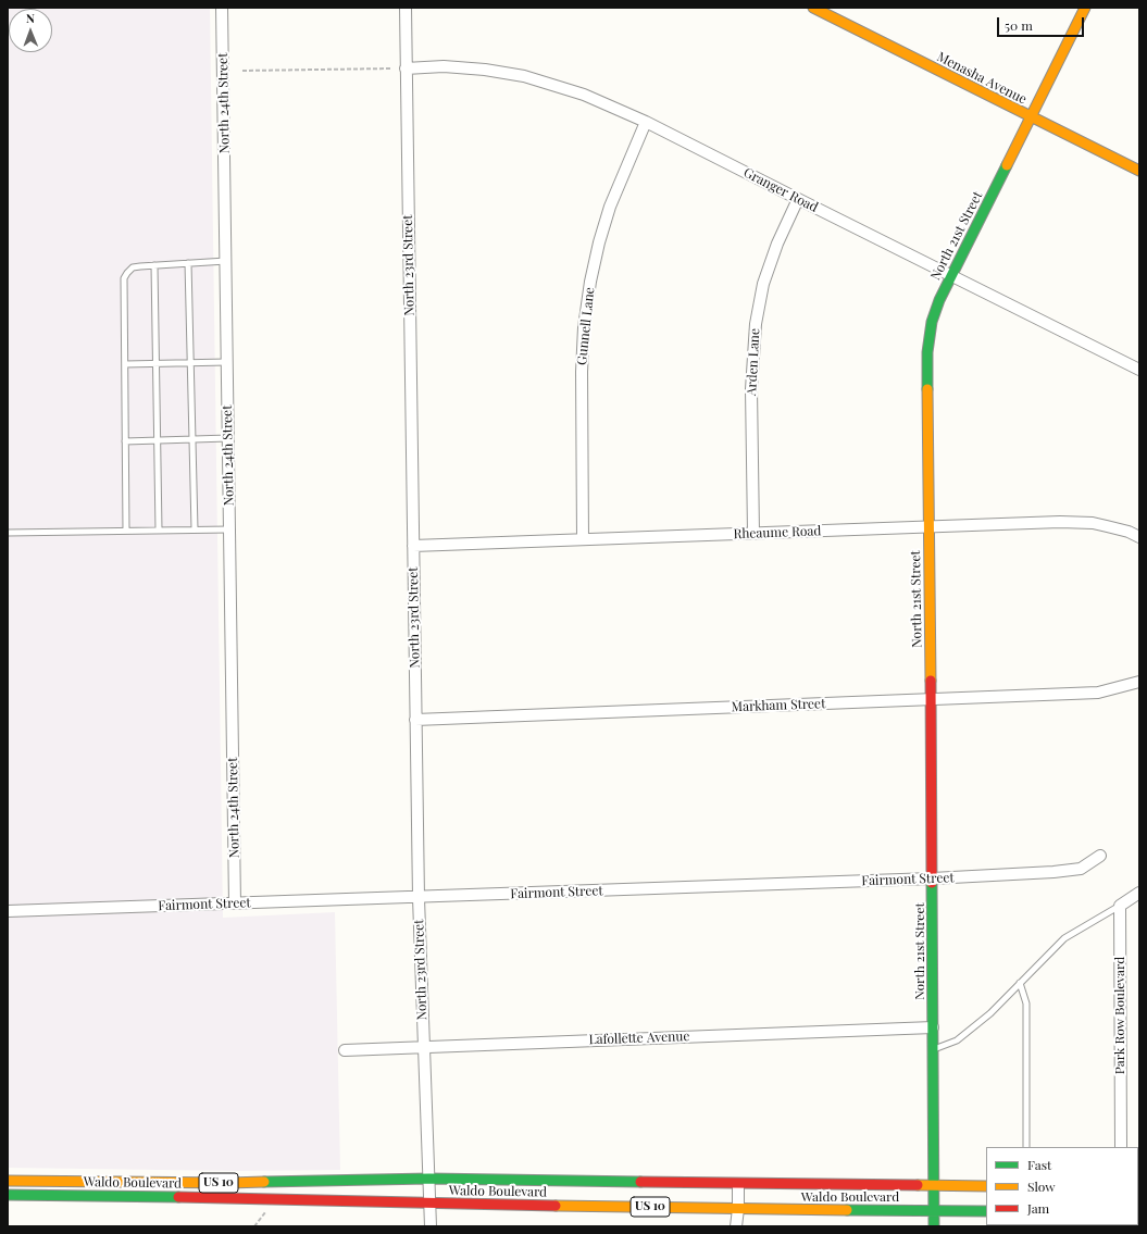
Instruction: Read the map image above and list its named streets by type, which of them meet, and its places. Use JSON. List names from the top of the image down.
{
  "streets": {
    "main road": [
      "Menasha Avenue",
      "North 21st Street",
      "Waldo Boulevard",
      "US 10"
    ],
    "street": [
      "North 24th Street",
      "Granger Road",
      "North 23rd Street",
      "Gunnell Lane",
      "Arden Lane",
      "Rheaume Road",
      "Markham Street",
      "Fairmont Street",
      "Park Row Boulevard",
      "Lafollette Avenue"
    ]
  },
  "crossings": [
    ["Menasha Avenue", "North 21st Street"],
    ["North 24th Street", "Fairmont Street"],
    ["Granger Road", "North 21st Street"],
    ["Granger Road", "North 23rd Street"],
    ["Granger Road", "Gunnell Lane"],
    ["Granger Road", "Arden Lane"],
    ["North 21st Street", "Rheaume Road"],
    ["North 21st Street", "Markham Street"],
    ["North 21st Street", "Fairmont Street"],
    ["North 21st Street", "Lafollette Avenue"],
    ["North 21st Street", "Waldo Boulevard"],
    ["North 23rd Street", "Rheaume Road"],
    ["North 23rd Street", "Markham Street"],
    ["North 23rd Street", "Fairmont Street"],
    ["North 23rd Street", "Lafollette Avenue"],
    ["North 23rd Street", "Waldo Boulevard"],
    ["Gunnell Lane", "Rheaume Road"],
    ["Arden Lane", "Rheaume Road"]
  ],
  "legend": ["Fast", "Slow", "Jam"],
  "scale_bar": "50 m",
  "north": "top"
}
